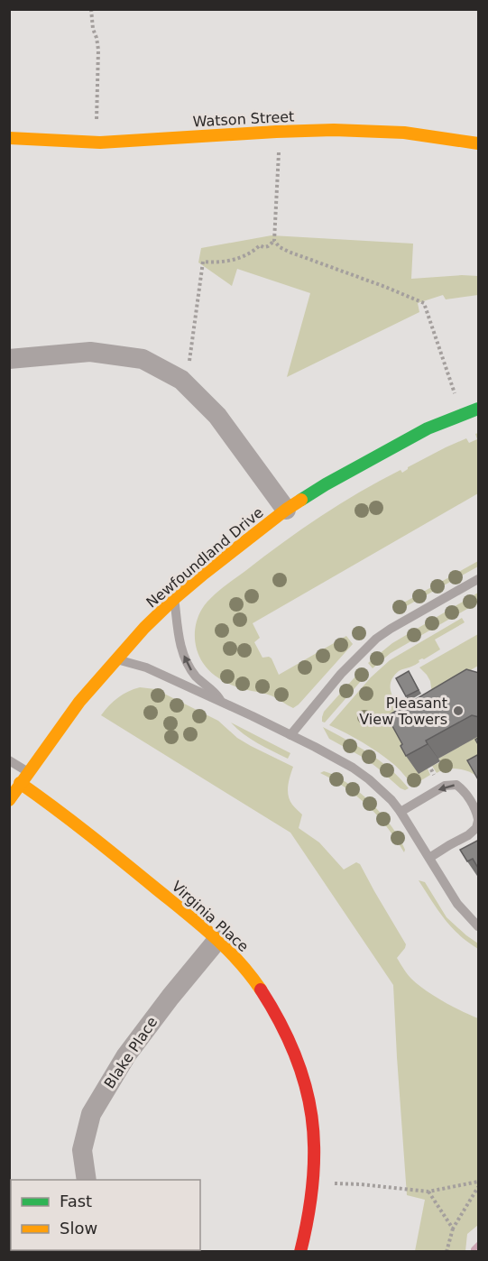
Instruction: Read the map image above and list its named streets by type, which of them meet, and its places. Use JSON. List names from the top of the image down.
{
  "streets": {
    "street": [
      "Watson Street",
      "Newfoundland Drive",
      "Virginia Place",
      "Blake Place"
    ]
  },
  "crossings": [
    ["Newfoundland Drive", "Virginia Place"],
    ["Virginia Place", "Blake Place"]
  ],
  "places": ["Pleasant View Towers"],
  "legend": ["Fast", "Slow"]
}
